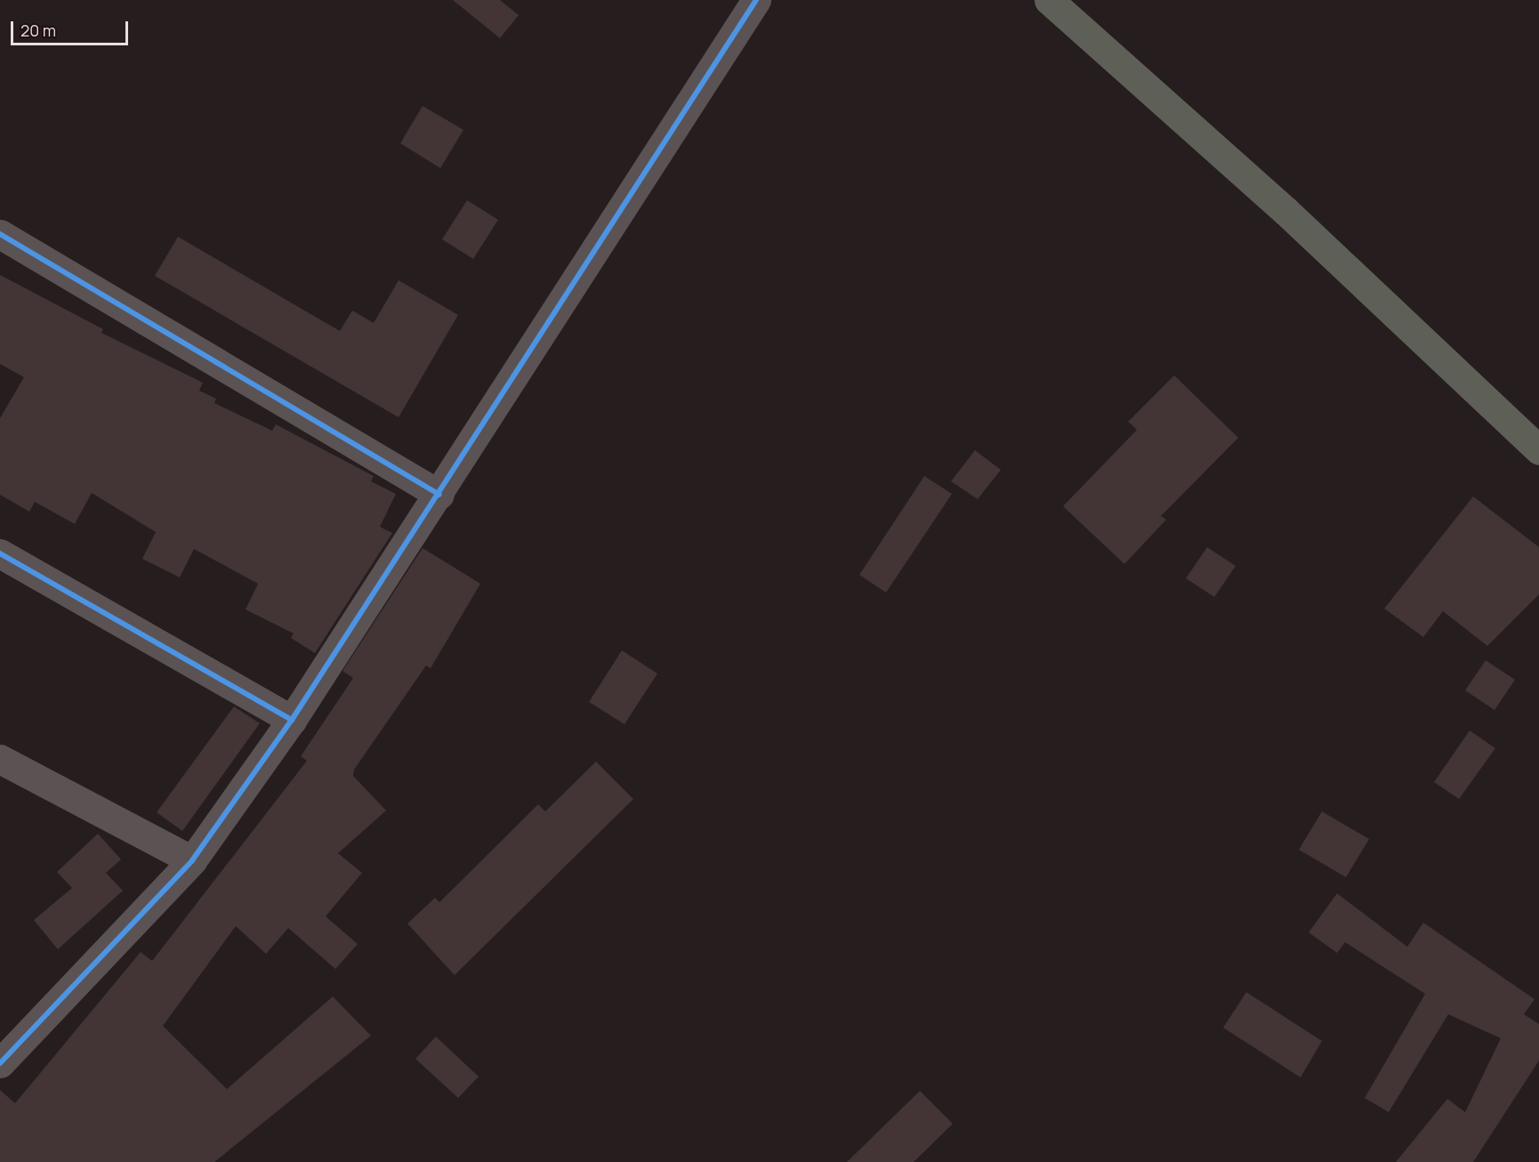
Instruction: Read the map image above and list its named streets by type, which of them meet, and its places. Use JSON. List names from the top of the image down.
{
  "scale_bar": "20 m"
}
